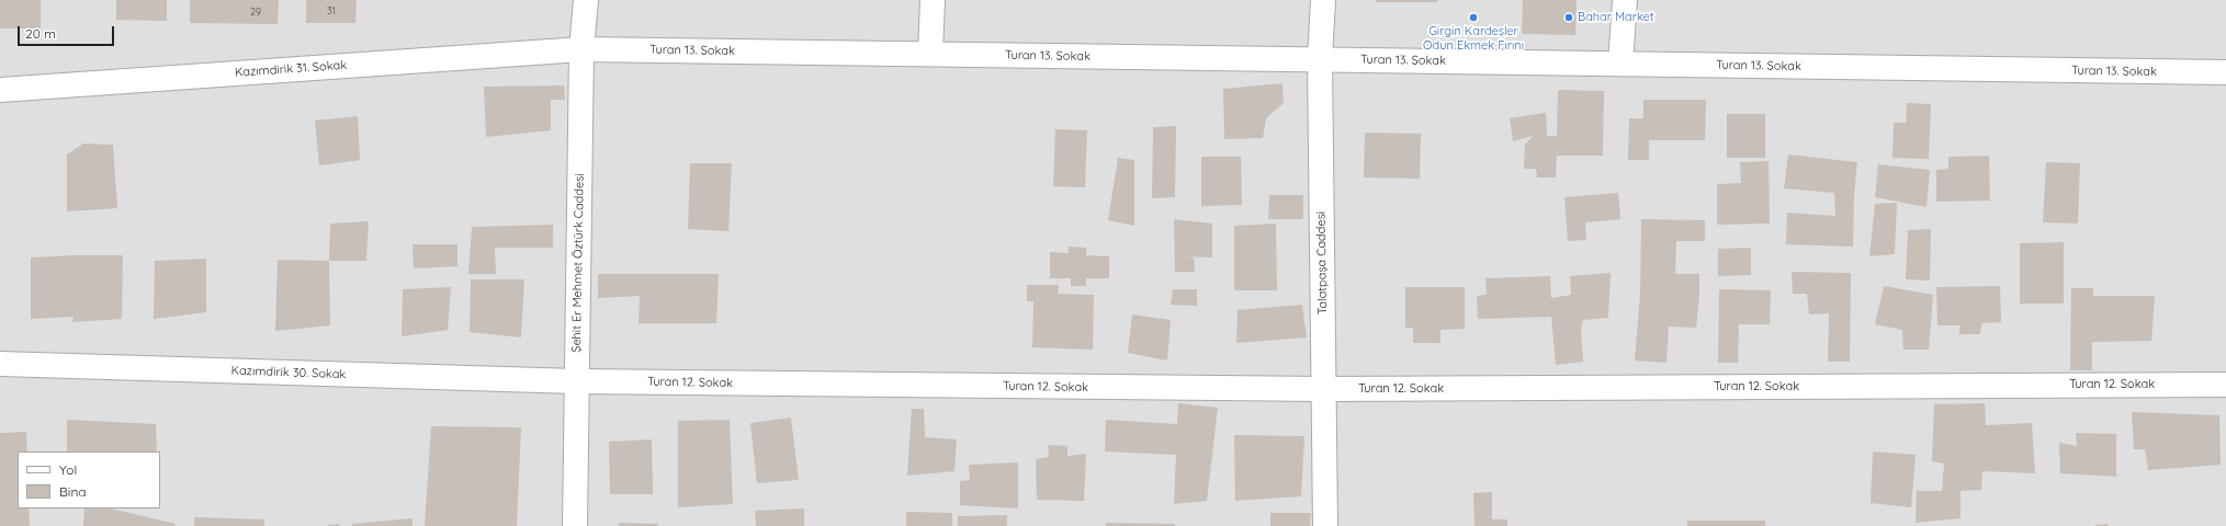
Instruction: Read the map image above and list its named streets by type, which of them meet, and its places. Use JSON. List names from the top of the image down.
{
  "streets": {
    "street": [
      "Turan 13. Sokak",
      "Kazımdirik 31. Sokak",
      "Şehit Er Mehmet Öztürk Caddesi",
      "Talatpaşa Caddesi",
      "Kazımdirik 30. Sokak",
      "Turan 12. Sokak"
    ]
  },
  "crossings": [
    ["Turan 13. Sokak", "Kazımdirik 31. Sokak"],
    ["Turan 13. Sokak", "Şehit Er Mehmet Öztürk Caddesi"],
    ["Turan 13. Sokak", "Talatpaşa Caddesi"],
    ["Kazımdirik 31. Sokak", "Şehit Er Mehmet Öztürk Caddesi"],
    ["Şehit Er Mehmet Öztürk Caddesi", "Kazımdirik 30. Sokak"],
    ["Şehit Er Mehmet Öztürk Caddesi", "Turan 12. Sokak"],
    ["Talatpaşa Caddesi", "Turan 12. Sokak"],
    ["Kazımdirik 30. Sokak", "Turan 12. Sokak"]
  ],
  "places": ["Girgin Kardeşler Odun Ekmek Fırını", "Bahar Market"],
  "house_numbers": ["31", "29"],
  "legend": ["Yol", "Bina"],
  "scale_bar": "20 m"
}
